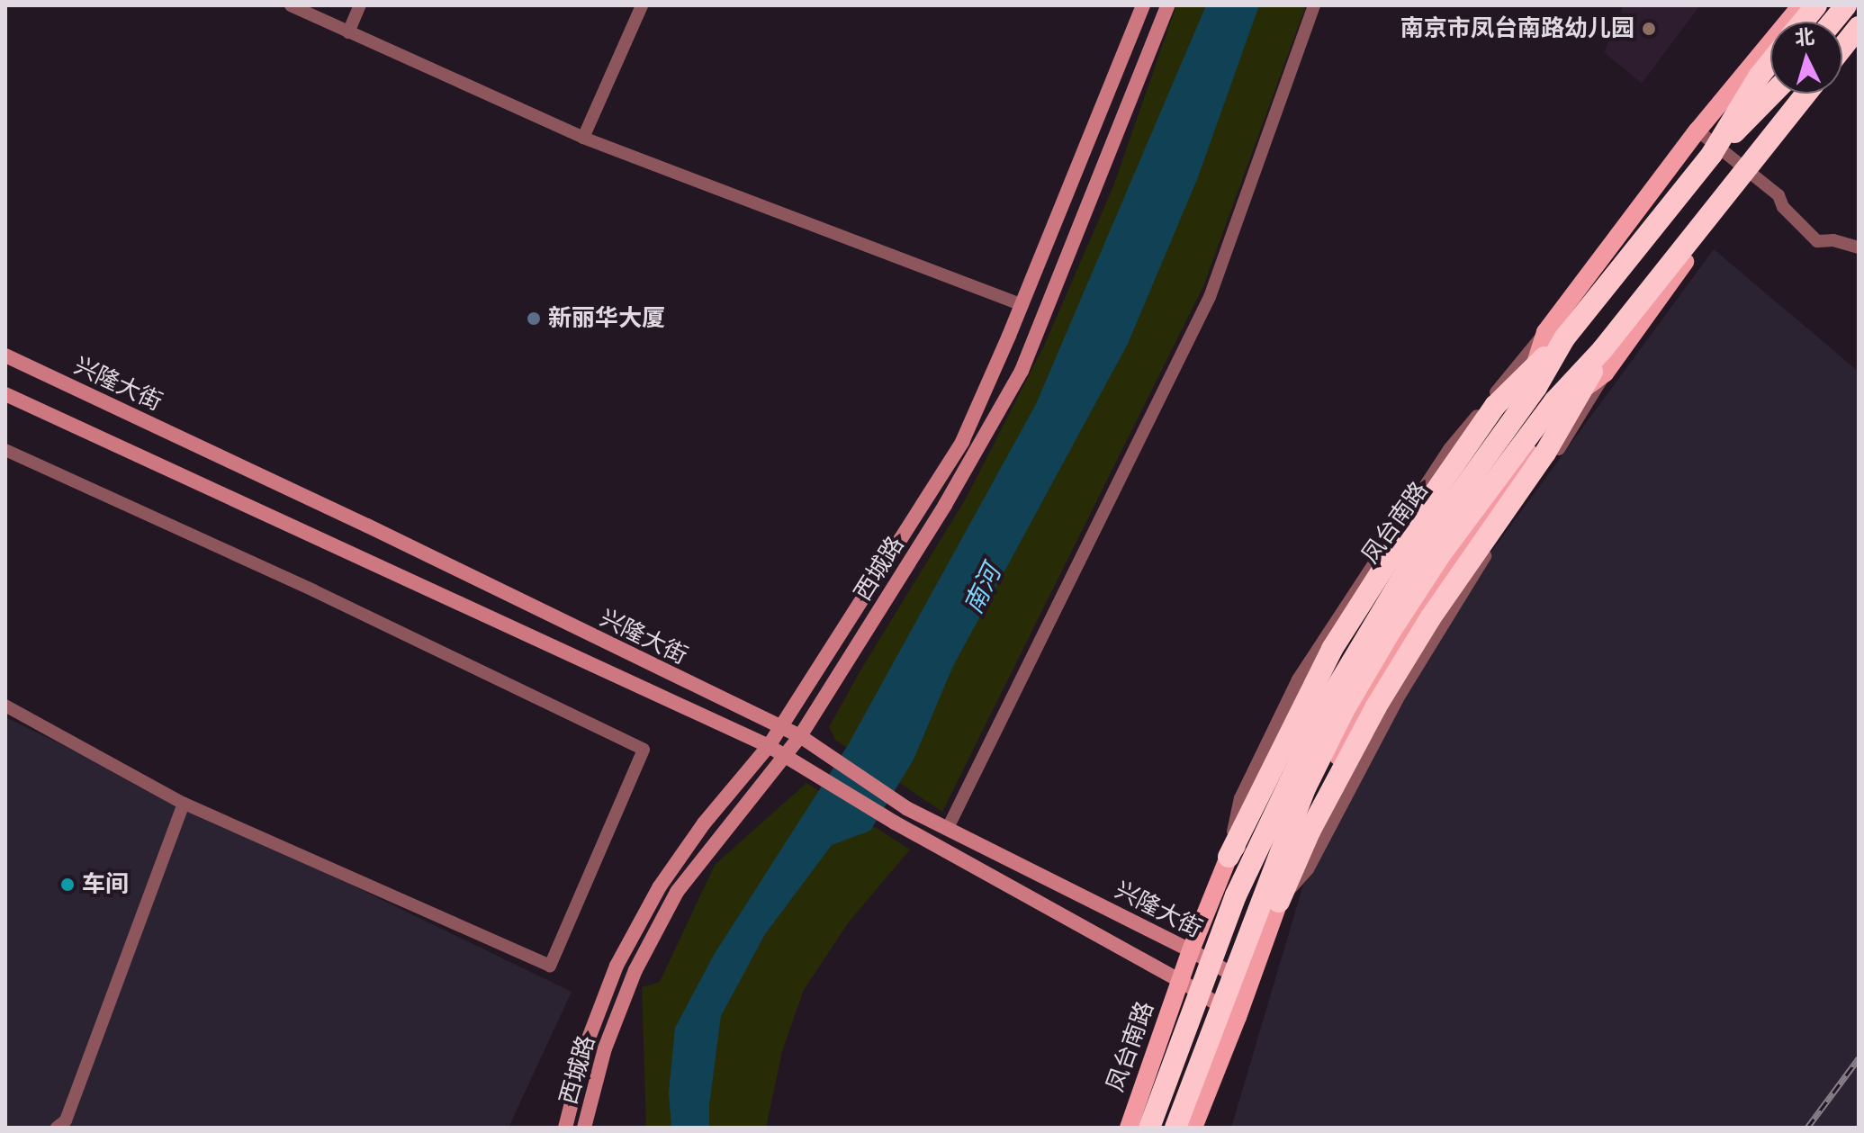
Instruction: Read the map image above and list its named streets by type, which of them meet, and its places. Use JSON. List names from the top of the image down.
{
  "streets": {
    "highway": ["凤台南路"],
    "main road": ["兴隆大街", "西城路"]
  },
  "crossings": [
    ["兴隆大街", "凤台南路"],
    ["兴隆大街", "西城路"]
  ],
  "water": ["南河"],
  "places": ["南京市凤台南路幼儿园", "新丽华大厦", "车间"],
  "north": "top"
}
